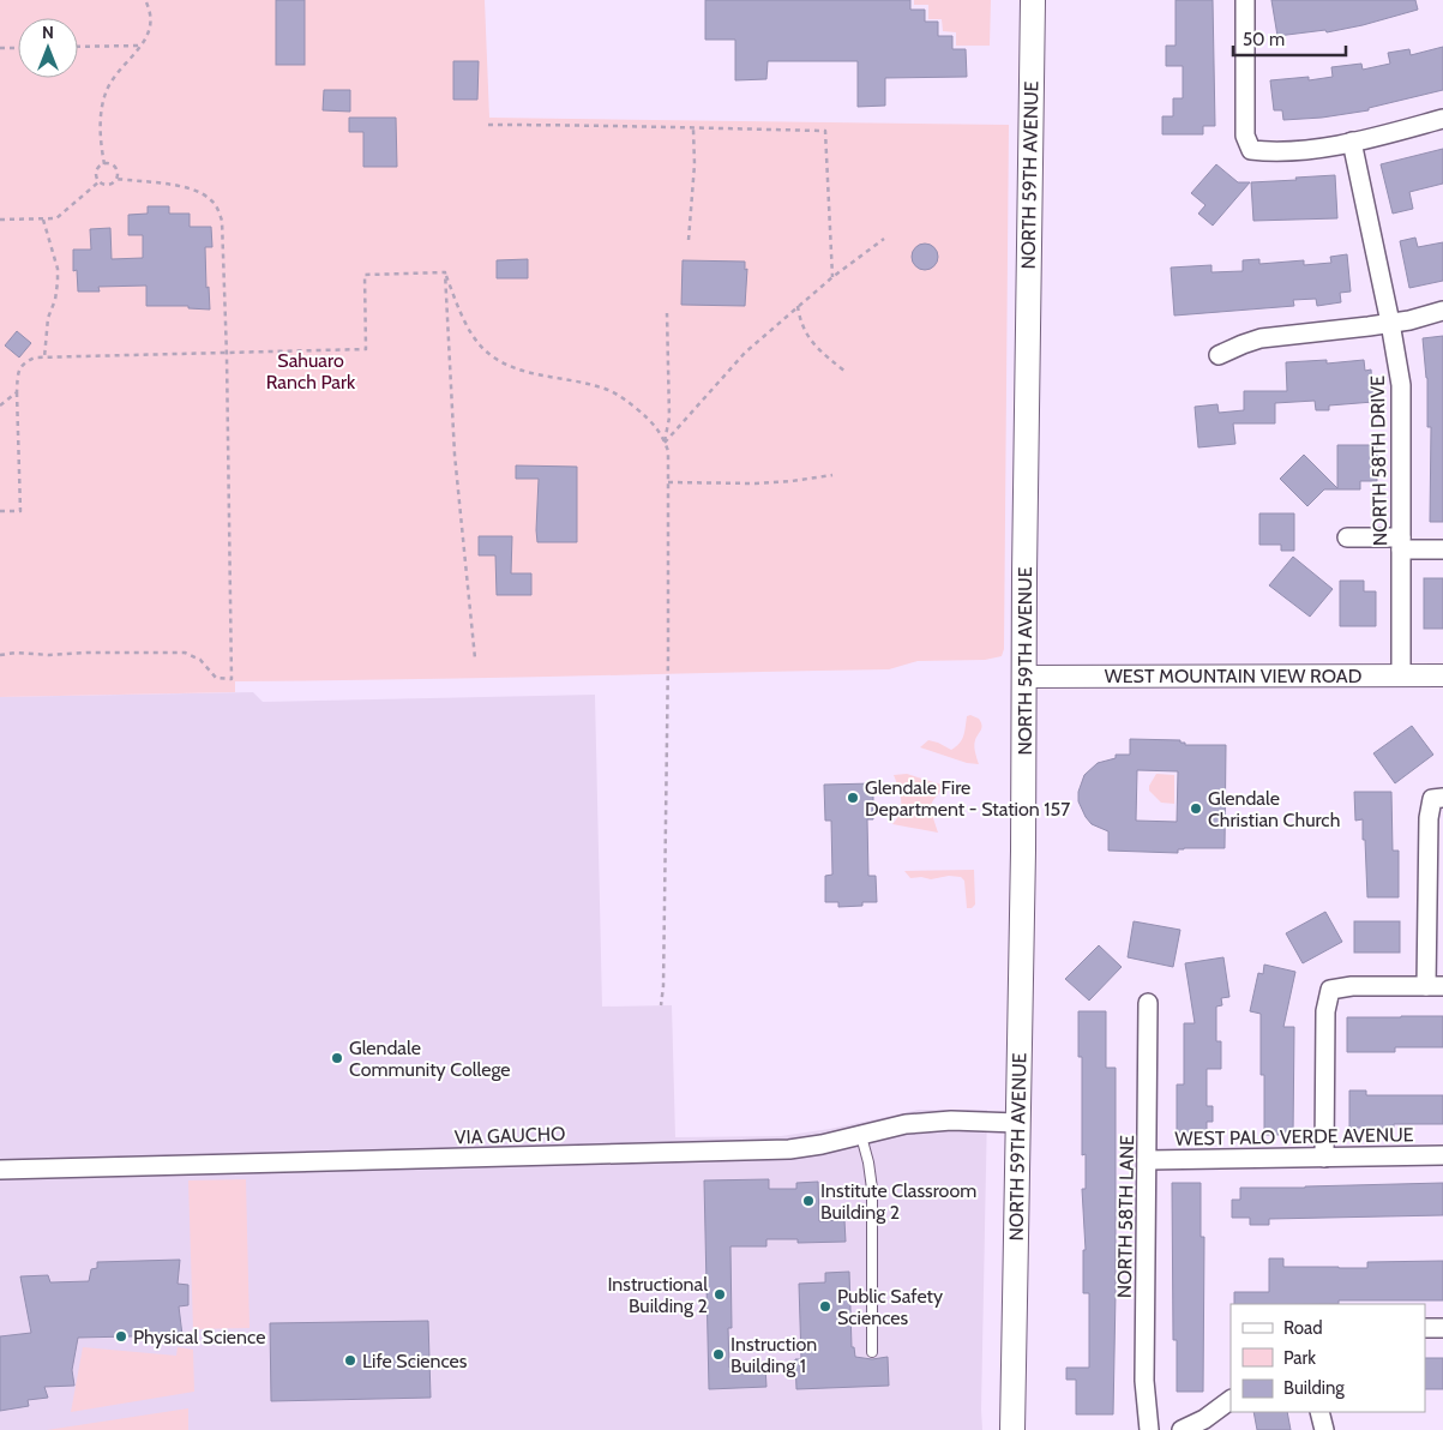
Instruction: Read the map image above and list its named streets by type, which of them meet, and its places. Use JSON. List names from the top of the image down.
{
  "streets": {
    "main road": ["NORTH 59TH AVENUE"],
    "street": [
      "NORTH 58TH DRIVE",
      "WEST MOUNTAIN VIEW ROAD",
      "VIA GAUCHO",
      "WEST PALO VERDE AVENUE",
      "NORTH 58TH LANE"
    ]
  },
  "crossings": [
    ["NORTH 59TH AVENUE", "WEST MOUNTAIN VIEW ROAD"],
    ["NORTH 59TH AVENUE", "VIA GAUCHO"],
    ["NORTH 58TH DRIVE", "WEST MOUNTAIN VIEW ROAD"],
    ["WEST PALO VERDE AVENUE", "NORTH 58TH LANE"]
  ],
  "parks": ["Sahuaro Ranch Park"],
  "places": [
    "Glendale Fire Department - Station 157",
    "Glendale Christian Church",
    "Glendale Community College",
    "Institute Classroom Building 2",
    "Instructional Building 2",
    "Public Safety Sciences",
    "Physical Science",
    "Instruction Building 1",
    "Life Sciences"
  ],
  "legend": ["Road", "Park", "Building"],
  "scale_bar": "50 m",
  "north": "top"
}
